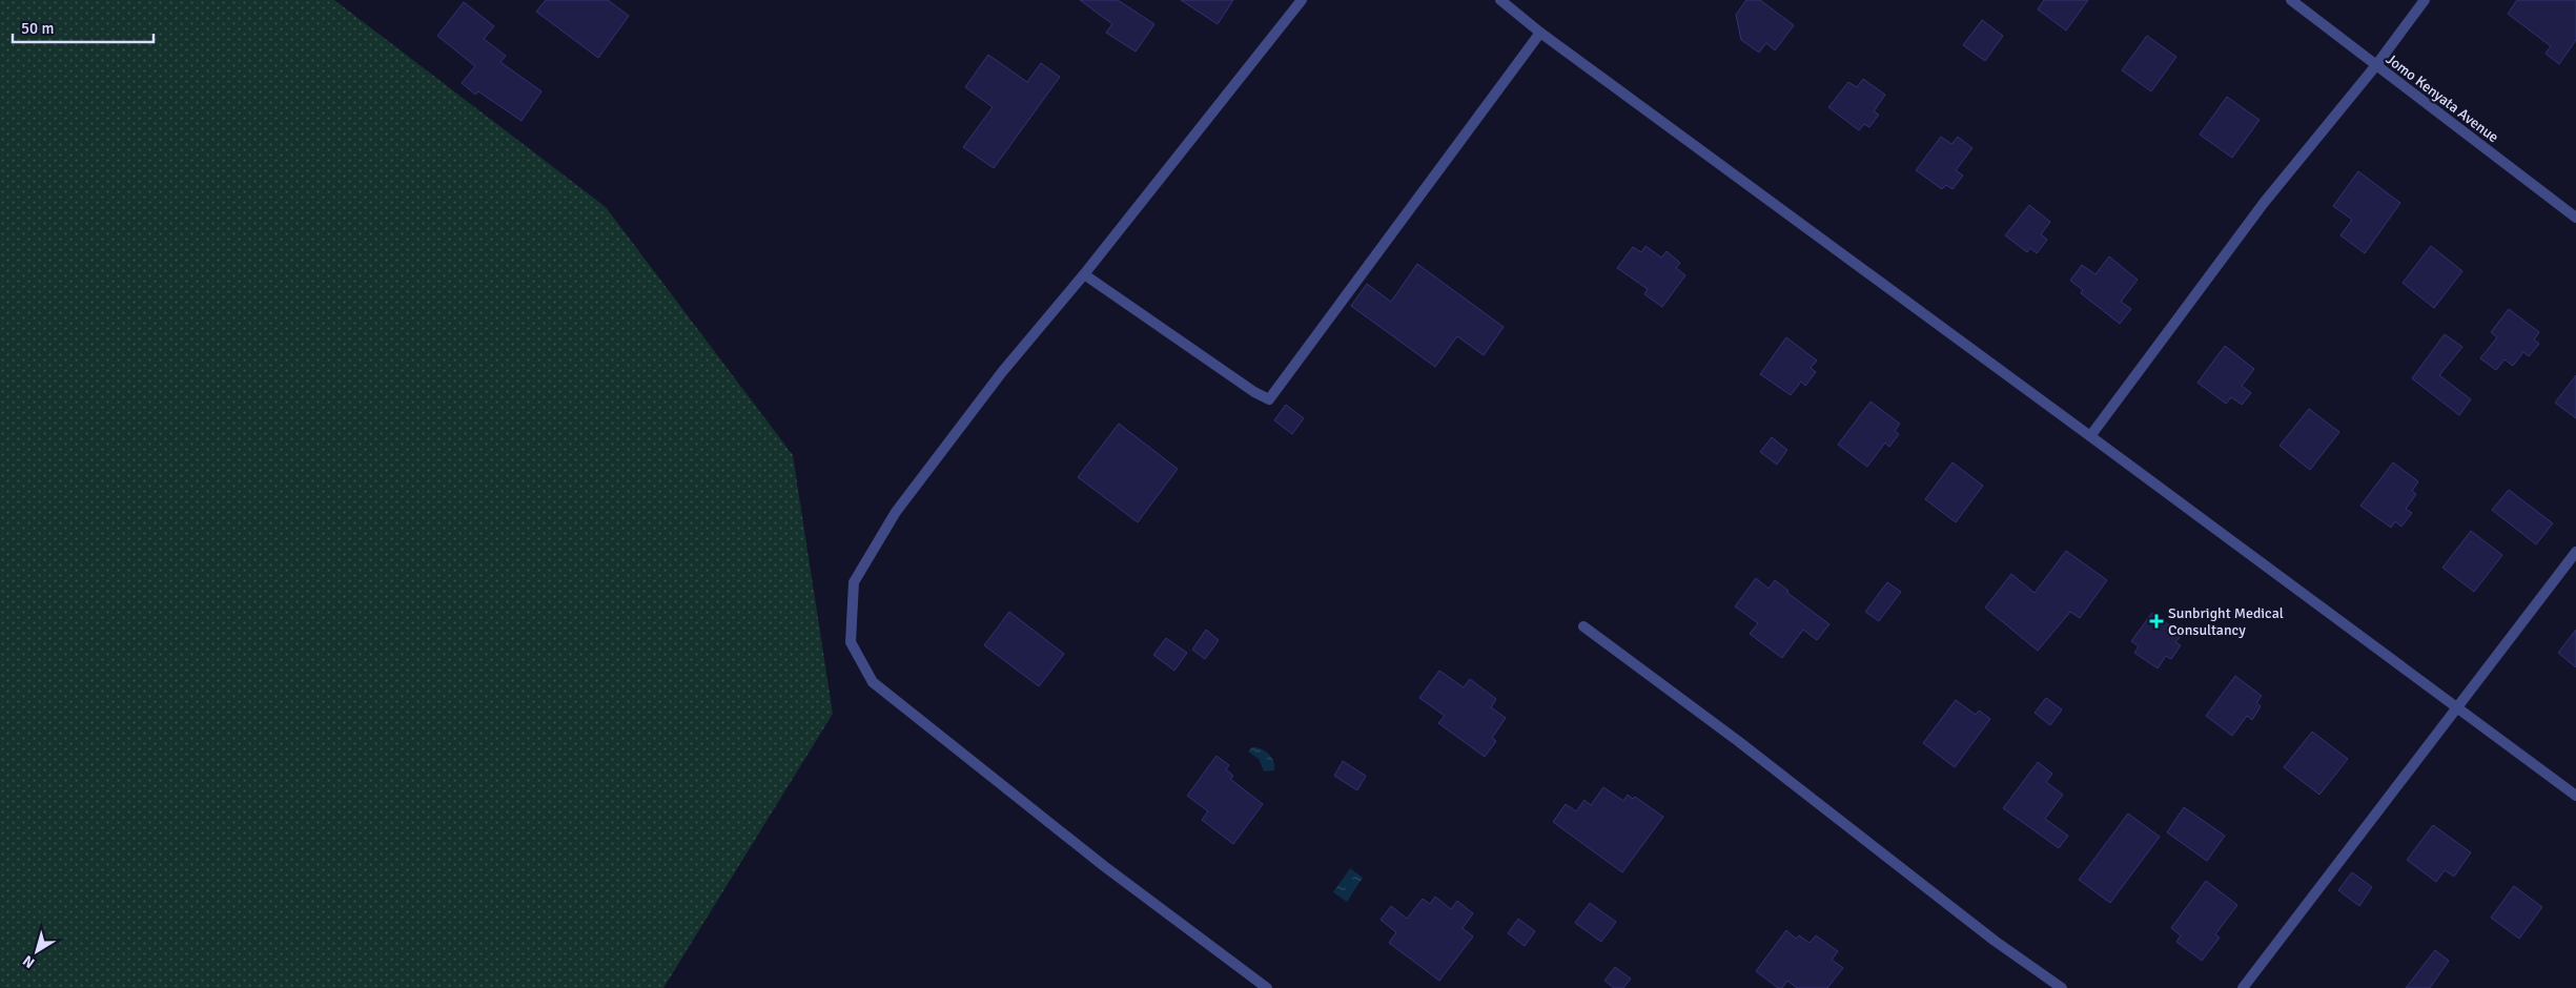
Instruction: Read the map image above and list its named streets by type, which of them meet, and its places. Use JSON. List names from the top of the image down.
{
  "streets": {
    "street": ["Jomo Kenyata Avenue"]
  },
  "places": {
    "health": ["Sunbright Medical Consultancy"]
  },
  "scale_bar": "50 m",
  "north": "bottom left"
}
